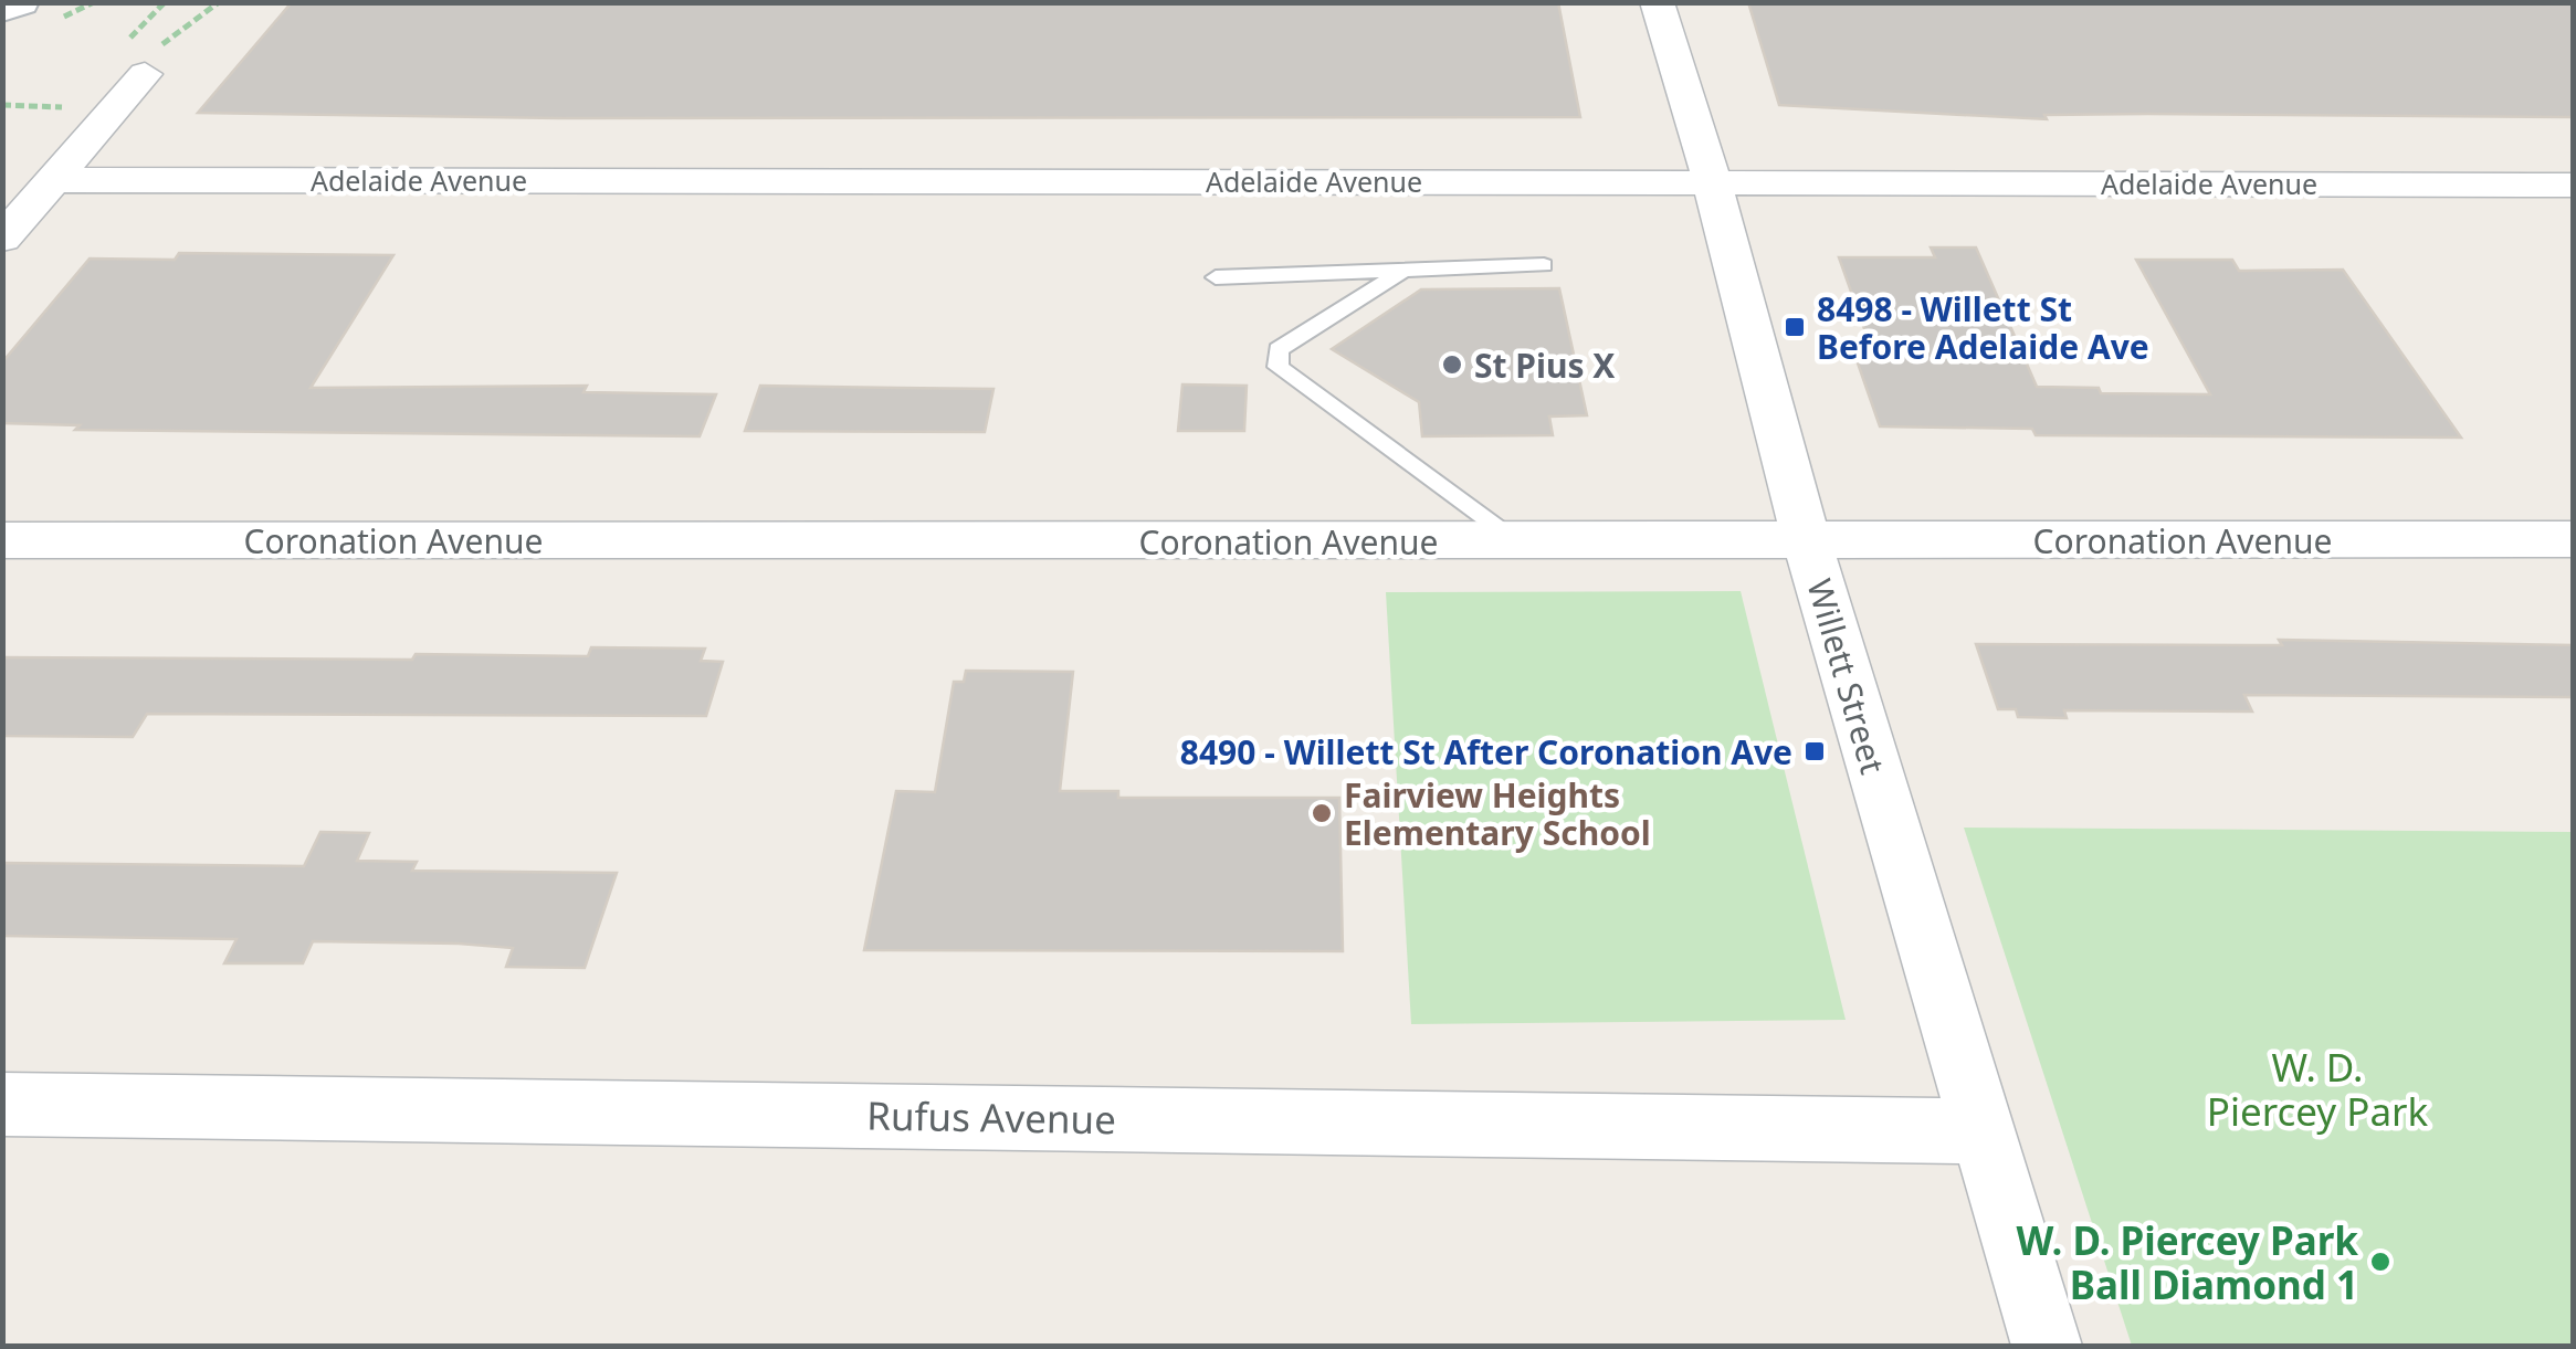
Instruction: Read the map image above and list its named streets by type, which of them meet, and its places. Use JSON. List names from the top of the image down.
{
  "streets": {
    "street": [
      "Adelaide Avenue",
      "Coronation Avenue",
      "Willett Street",
      "Rufus Avenue"
    ]
  },
  "crossings": [
    ["Adelaide Avenue", "Willett Street"],
    ["Coronation Avenue", "Willett Street"],
    ["Willett Street", "Rufus Avenue"]
  ],
  "parks": ["W. D. Piercey Park"],
  "places": {
    "transit": ["8498 - Willett St Before Adelaide Ave", "8490 - Willett St After Coronation Ave"],
    "other": ["St Pius X", "Fairview Heights Elementary School", "W. D. Piercey Park Ball Diamond 1"]
  }
}
